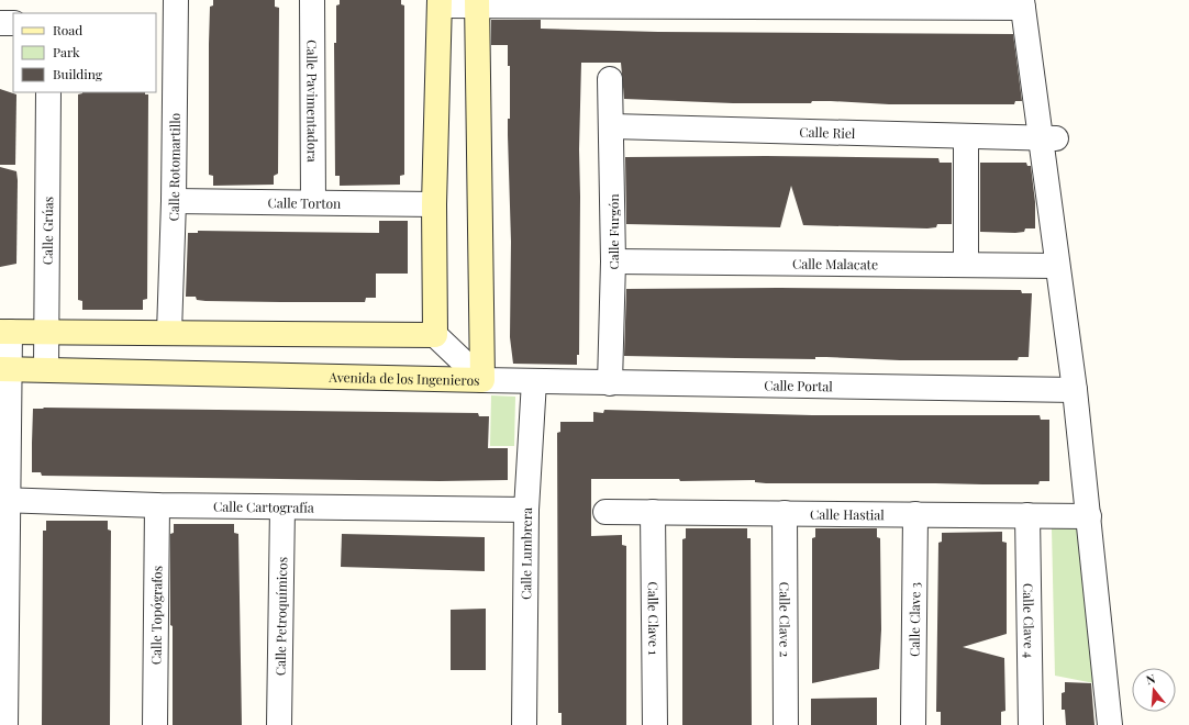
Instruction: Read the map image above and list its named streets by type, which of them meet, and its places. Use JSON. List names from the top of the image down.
{
  "streets": {
    "street": [
      "Calle Pavimentadora",
      "Calle Riel",
      "Calle Rotomartillo",
      "Calle Torton",
      "Calle Grúas",
      "Calle Furgón",
      "Calle Malacate",
      "Avenida de los Ingenieros",
      "Calle Portal",
      "Calle Cartografía",
      "Calle Hastial",
      "Calle Lumbrera",
      "Calle Topógrafos",
      "Calle Petroquímicos",
      "Calle Clave 1",
      "Calle Clave 2",
      "Calle Clave 3",
      "Calle Clave 4"
    ]
  },
  "crossings": [
    ["Calle Pavimentadora", "Calle Torton"],
    ["Calle Riel", "Calle Furgón"],
    ["Calle Rotomartillo", "Calle Torton"],
    ["Calle Grúas", "Avenida de los Ingenieros"],
    ["Calle Furgón", "Calle Malacate"],
    ["Calle Furgón", "Calle Portal"],
    ["Avenida de los Ingenieros", "Calle Portal"],
    ["Calle Portal", "Calle Lumbrera"],
    ["Calle Cartografía", "Calle Lumbrera"],
    ["Calle Cartografía", "Calle Topógrafos"],
    ["Calle Cartografía", "Calle Petroquímicos"],
    ["Calle Hastial", "Calle Clave 1"],
    ["Calle Hastial", "Calle Clave 2"],
    ["Calle Hastial", "Calle Clave 3"],
    ["Calle Hastial", "Calle Clave 4"]
  ],
  "legend": ["Road", "Park", "Building"],
  "north": "top"
}
